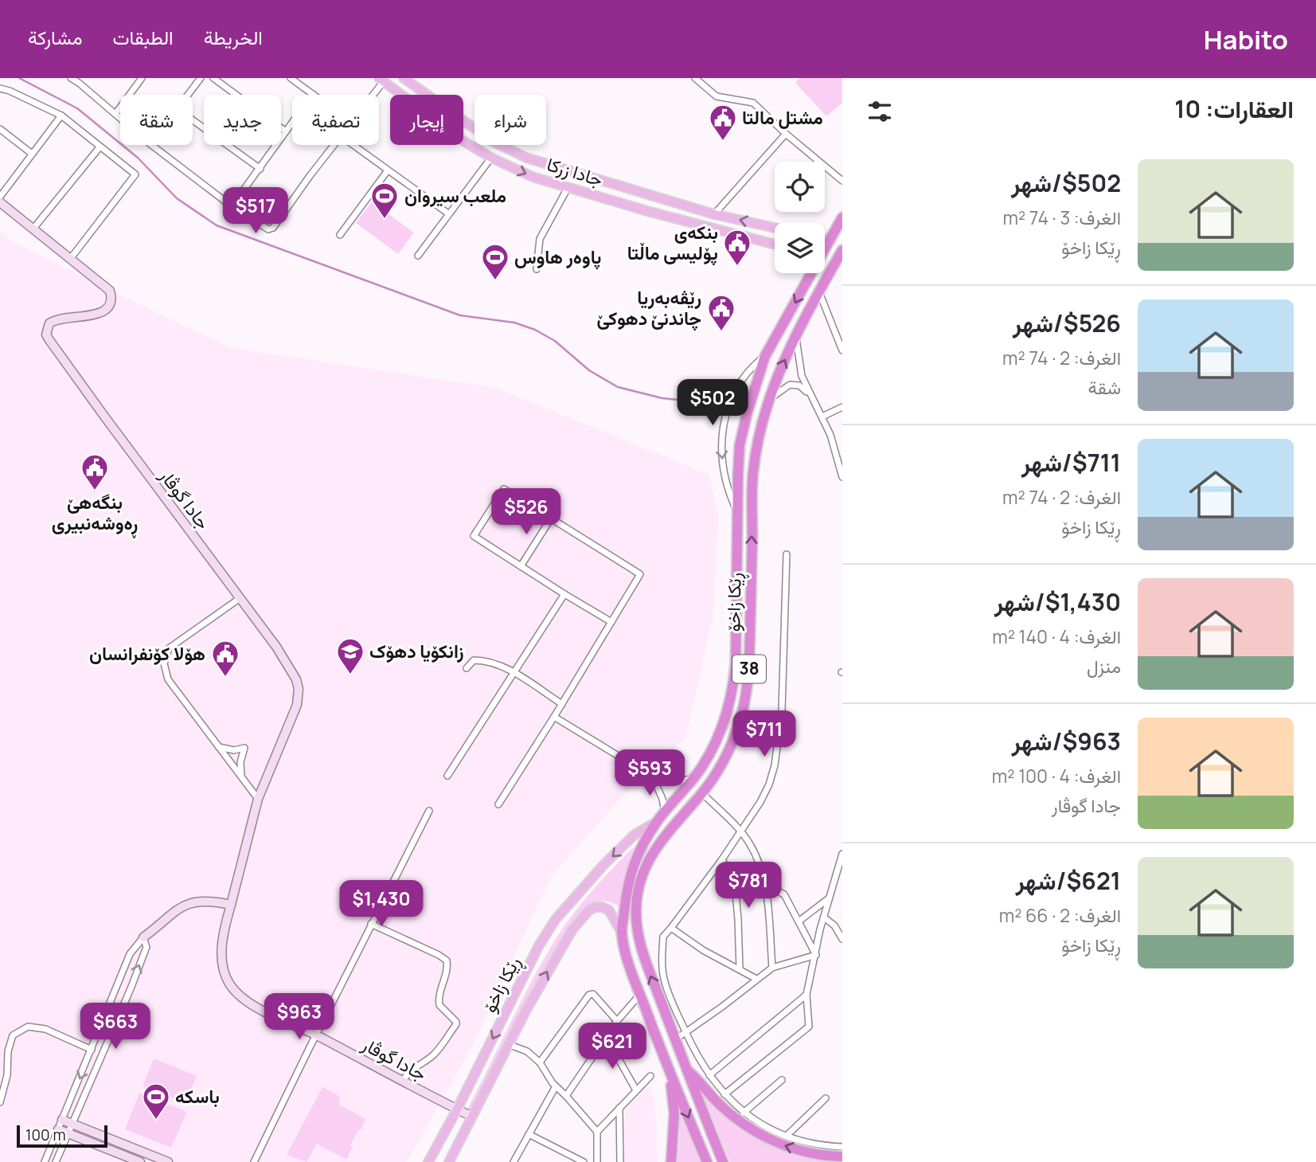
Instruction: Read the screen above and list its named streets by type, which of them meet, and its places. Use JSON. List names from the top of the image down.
{
  "streets": {
    "highway": ["ڕێکا زاخۆ", "38"],
    "main road": ["جادا زرکا"],
    "street": ["جادا گوڤار"]
  },
  "crossings": [
    ["جادا گوڤار", "ڕێکا زاخۆ"]
  ],
  "places": {
    "public building": [
      "مشتل مالتا",
      "بنکەی پۆلیسی ماڵتا",
      "رێڤەبەریا چاندنێ دهوکێ",
      "بنگه‌هێ ڕه‌وشه‌نبیرى",
      "هۆلا كۆنفرانسان"
    ],
    "sports": ["ملعب سيروان", "پاوەر هاوس", "باسکە"],
    "school or university": ["زانکۆیا دهۆک"]
  },
  "scale_bar": "100 m",
  "page": {
    "header": "Habito",
    "nav": ["الخريطة", "الطبقات", "مشاركة"],
    "heading": "العقارات: 10",
    "chip": [
      "شراء",
      "إيجار",
      "تصفية",
      "جديد",
      "شقة"
    ],
    "list": [
      {
        "name": "$502/شهر",
        "note": "الغرف: 3 · 74 m² · ڕێکا زاخۆ"
      },
      {
        "name": "$526/شهر",
        "note": "الغرف: 2 · 74 m² · شقة"
      },
      {
        "name": "$711/شهر",
        "note": "الغرف: 2 · 74 m² · ڕێکا زاخۆ"
      },
      {
        "name": "$1,430/شهر",
        "note": "الغرف: 4 · 140 m² · منزل"
      },
      {
        "name": "$963/شهر",
        "note": "الغرف: 4 · 100 m² · جادا گوڤار"
      },
      {
        "name": "$621/شهر",
        "note": "الغرف: 2 · 66 m² · ڕێکا زاخۆ"
      }
    ],
    "price": [
      "$517",
      "$502",
      "$526",
      "$711",
      "$593",
      "$781",
      "$1,430",
      "$963",
      "$663",
      "$621"
    ],
    "scale": "100 m"
  }
}
